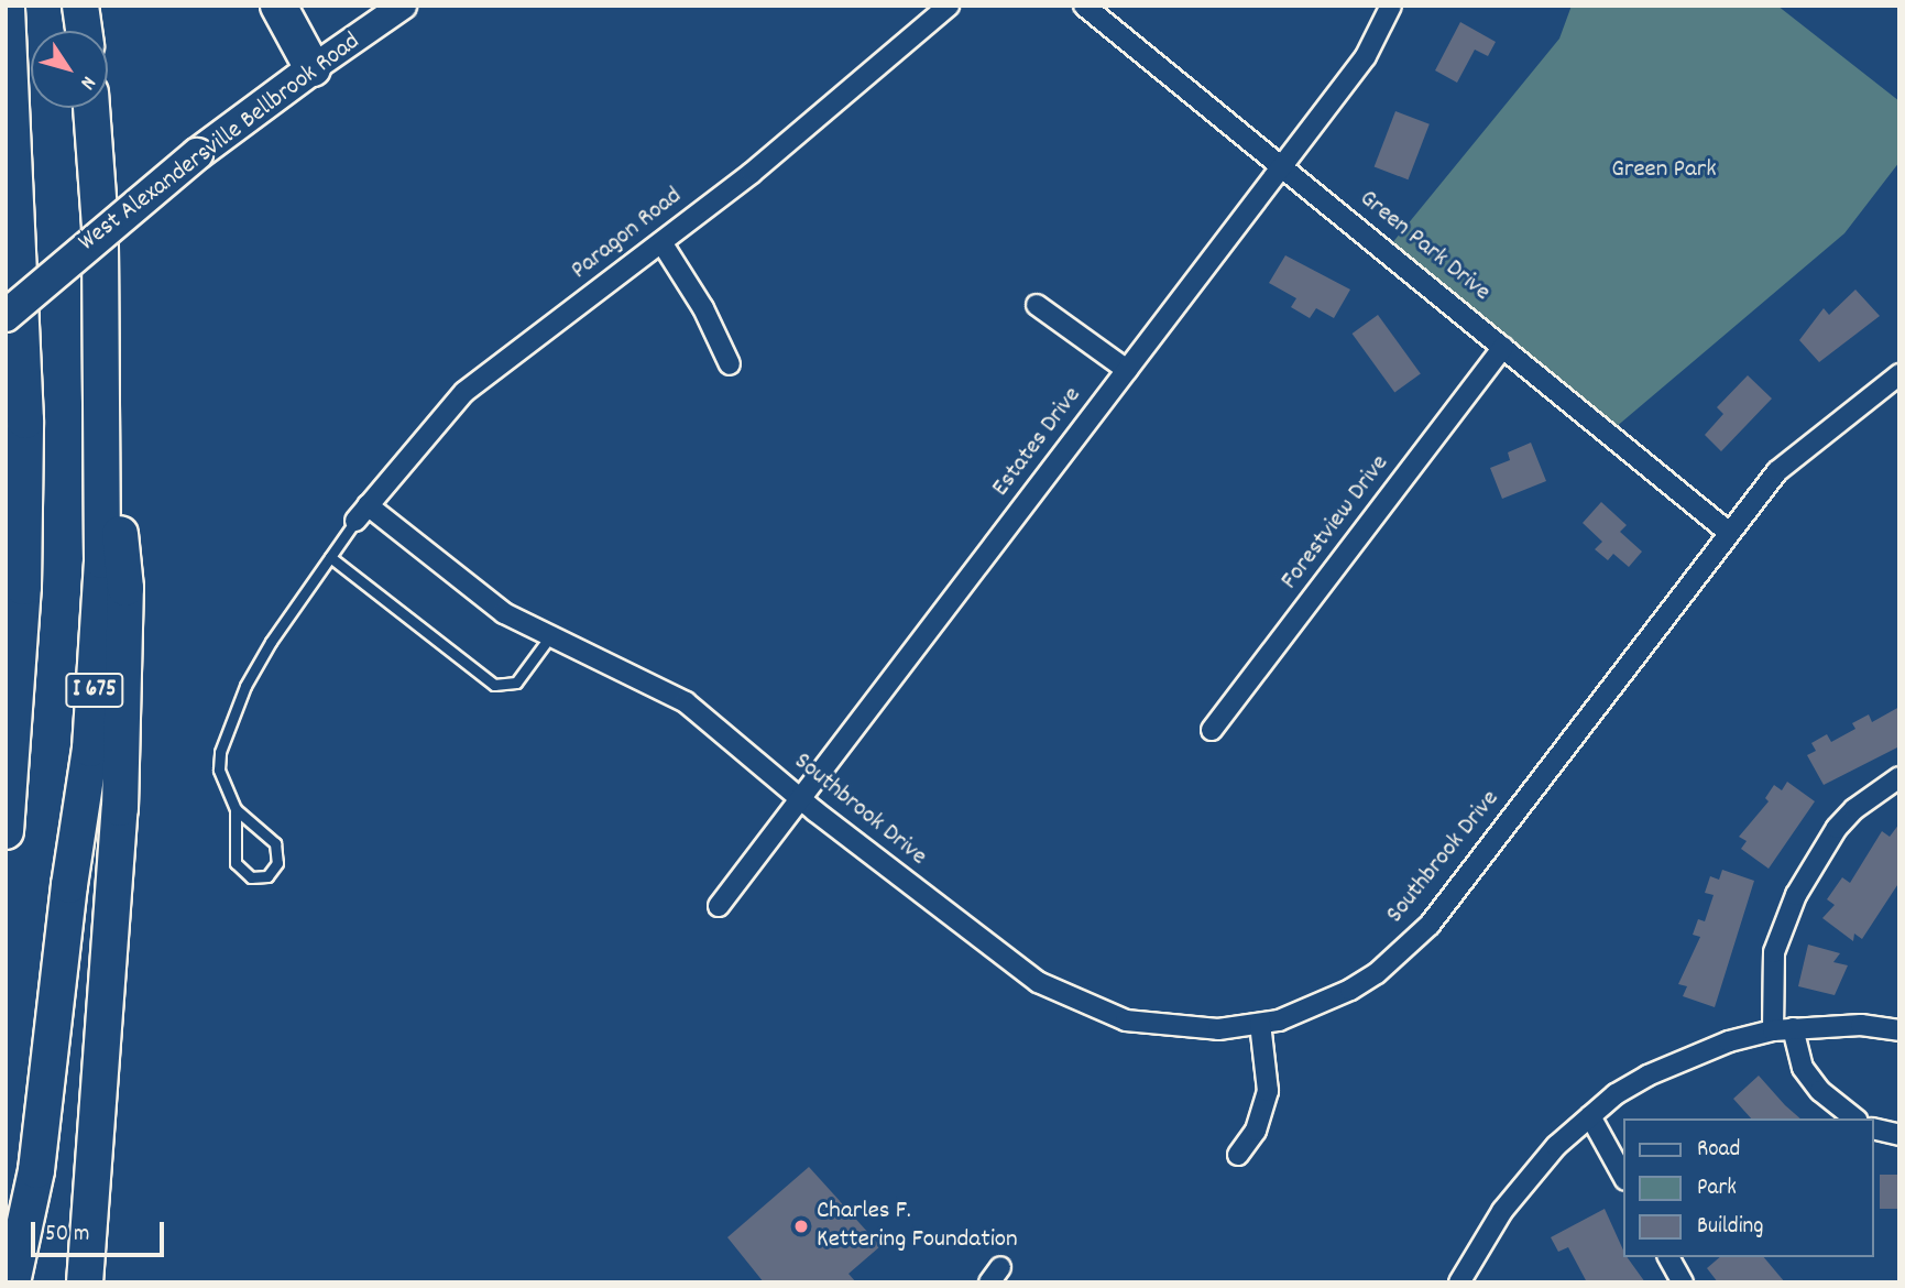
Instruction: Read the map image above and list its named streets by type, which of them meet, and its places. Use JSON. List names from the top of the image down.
{
  "streets": {
    "highway": ["I 675"],
    "main road": ["West Alexandersville Bellbrook Road"],
    "street": [
      "Paragon Road",
      "Green Park Drive",
      "Estates Drive",
      "Forestview Drive",
      "Southbrook Drive"
    ]
  },
  "crossings": [
    ["Paragon Road", "Southbrook Drive"],
    ["Green Park Drive", "Estates Drive"],
    ["Green Park Drive", "Forestview Drive"],
    ["Green Park Drive", "Southbrook Drive"],
    ["Estates Drive", "Southbrook Drive"]
  ],
  "parks": ["Green Park"],
  "places": ["Charles F. Kettering Foundation"],
  "legend": ["Road", "Park", "Building"],
  "scale_bar": "50 m",
  "north": "bottom right"
}
